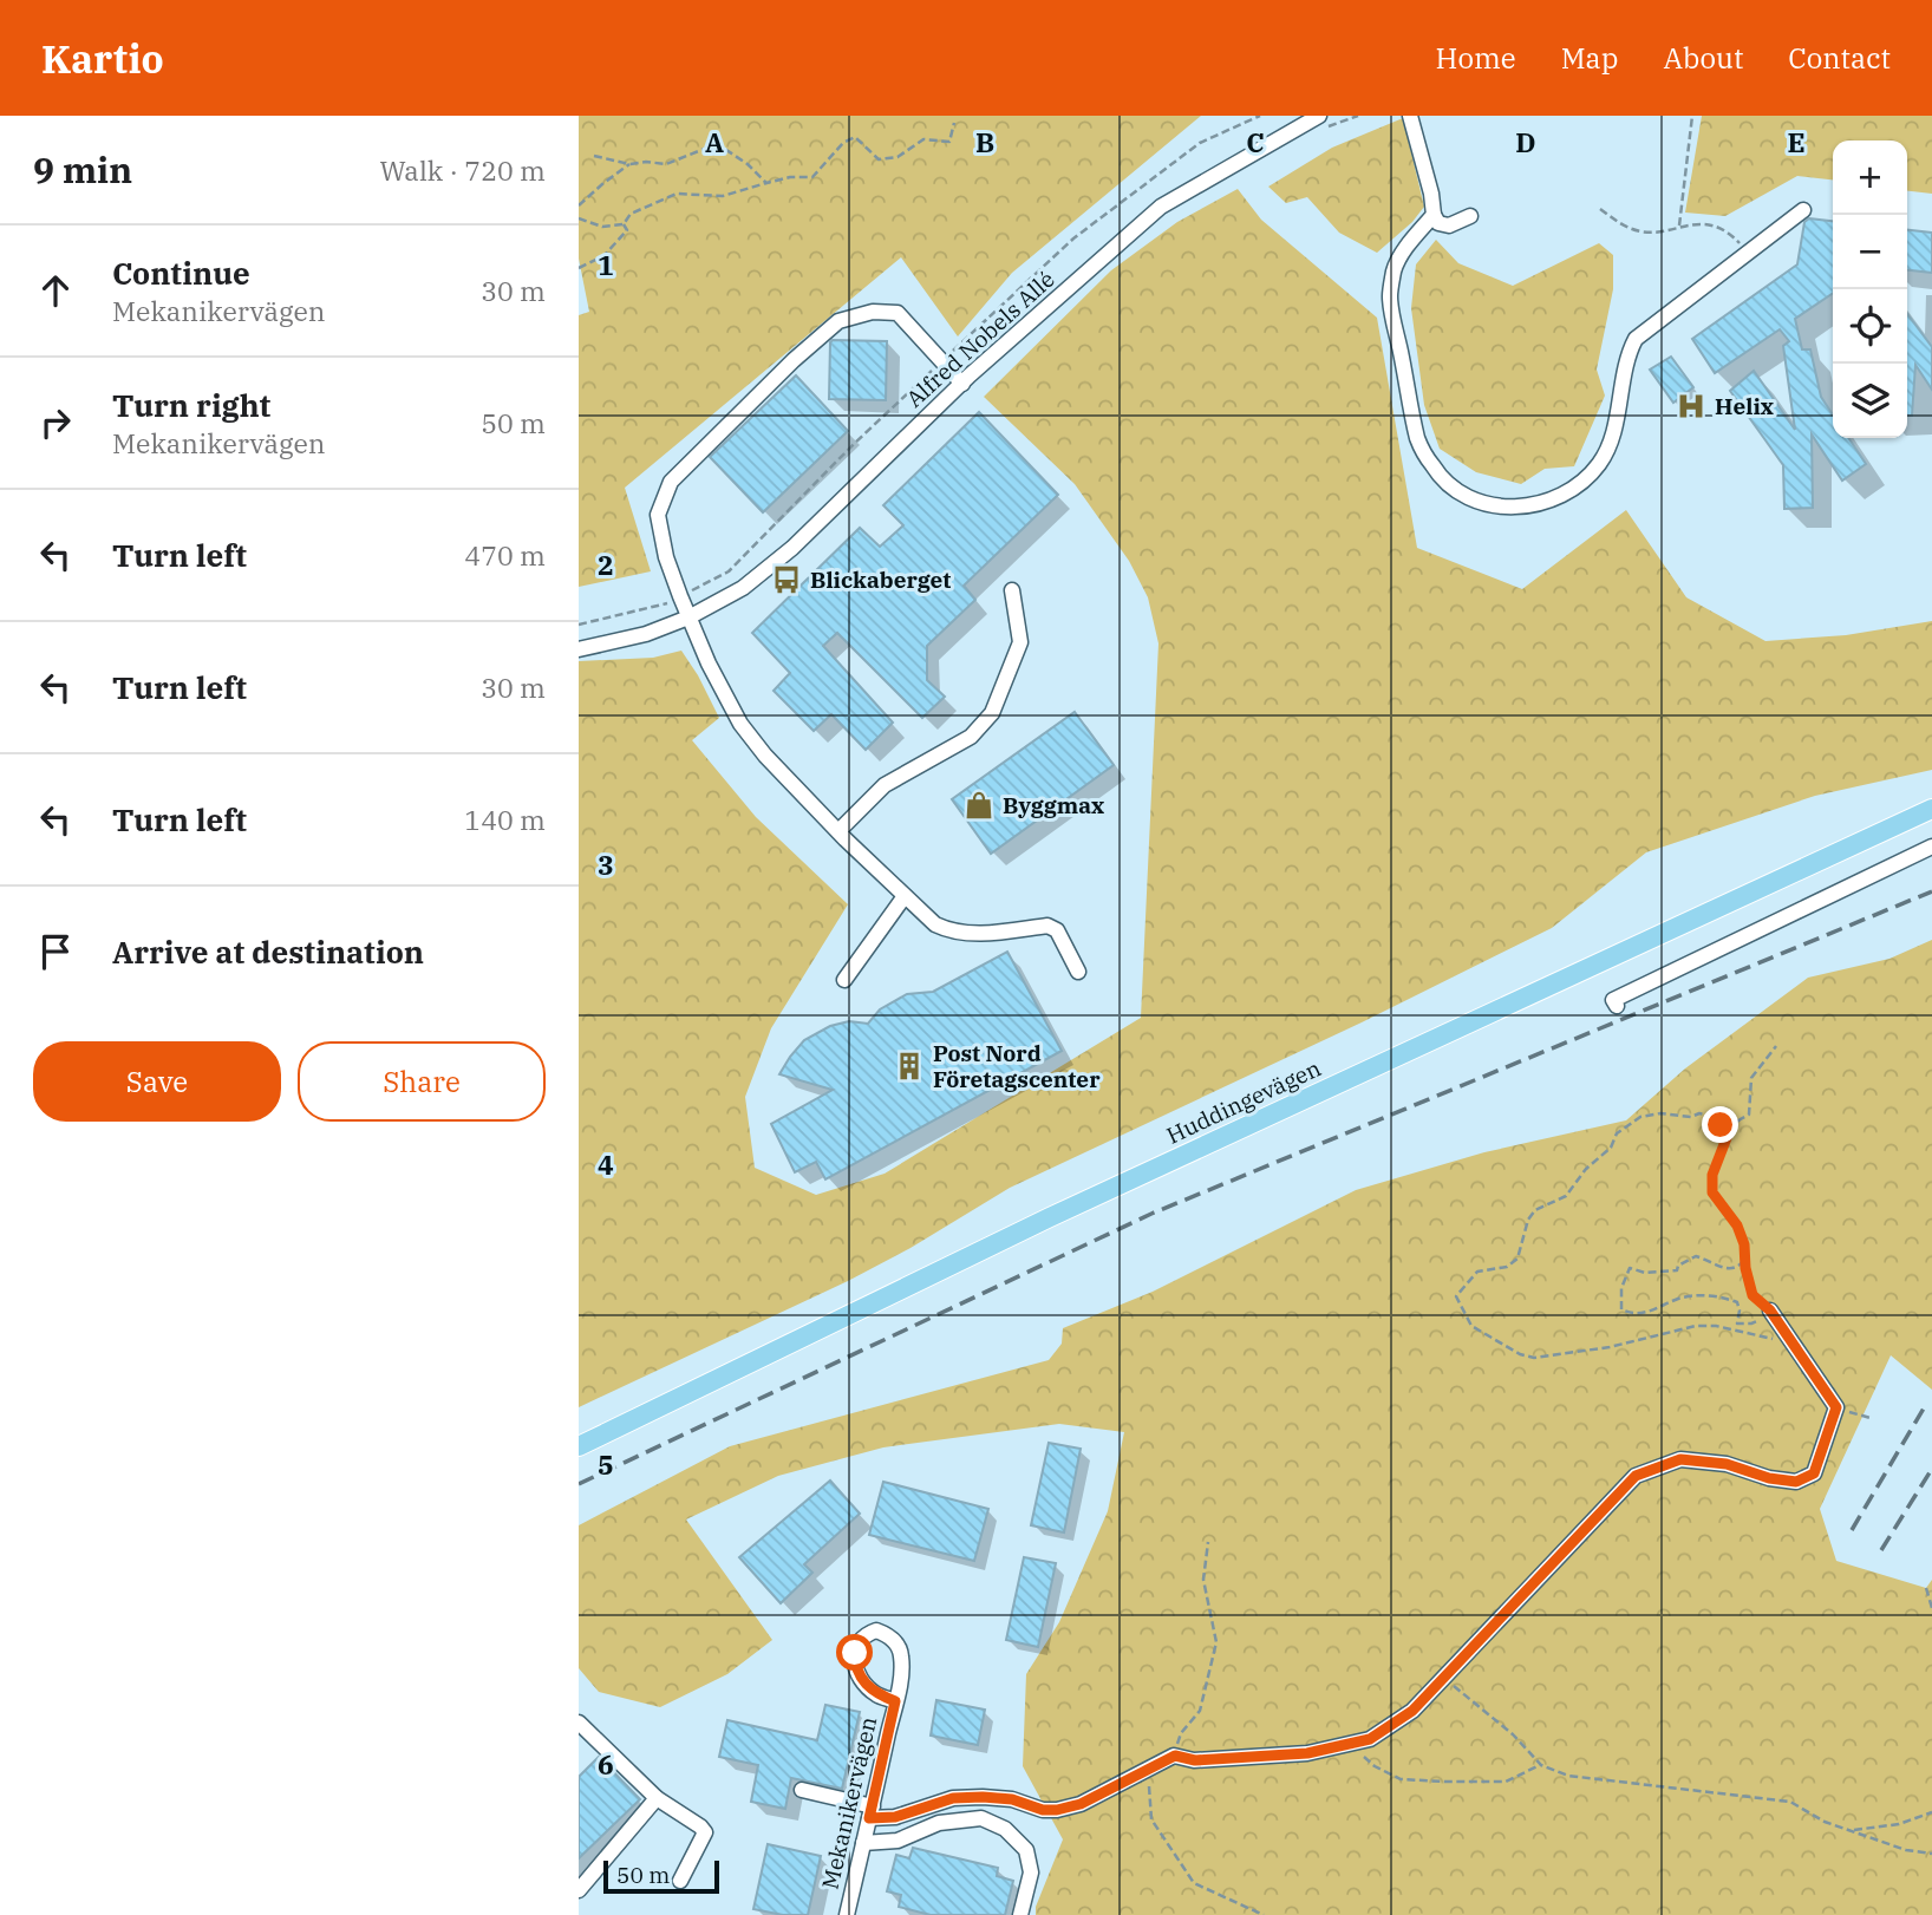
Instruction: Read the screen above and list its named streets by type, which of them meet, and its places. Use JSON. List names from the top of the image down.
{
  "streets": {
    "main road": ["Huddingevägen"],
    "street": ["Alfred Nobels Allé", "Mekanikervägen"]
  },
  "places": {
    "hospital": ["Helix"],
    "bus stop": ["Blickaberget"],
    "shop": ["Byggmax"],
    "building": ["Post Nord Företagscenter"]
  },
  "scale_bar": "50 m",
  "page": {
    "header": "Kartio",
    "nav": [
      "Home",
      "Map",
      "About",
      "Contact"
    ],
    "heading": ["9 min", "Walk · 720 m"],
    "map_buttons": ["+", "−"],
    "list": [
      ["Continue", "Mekanikervägen", "30 m"],
      ["Turn right", "Mekanikervägen", "50 m"],
      ["Turn left", "470 m"],
      ["Turn left", "30 m"],
      ["Turn left", "140 m"],
      "Arrive at destination"
    ],
    "buttons": ["Save", "Share"],
    "scale": "50 m"
  },
  "grid": {
    "columns": [
      "A",
      "B",
      "C",
      "D",
      "E"
    ],
    "rows": [
      "1",
      "2",
      "3",
      "4",
      "5",
      "6"
    ]
  }
}
